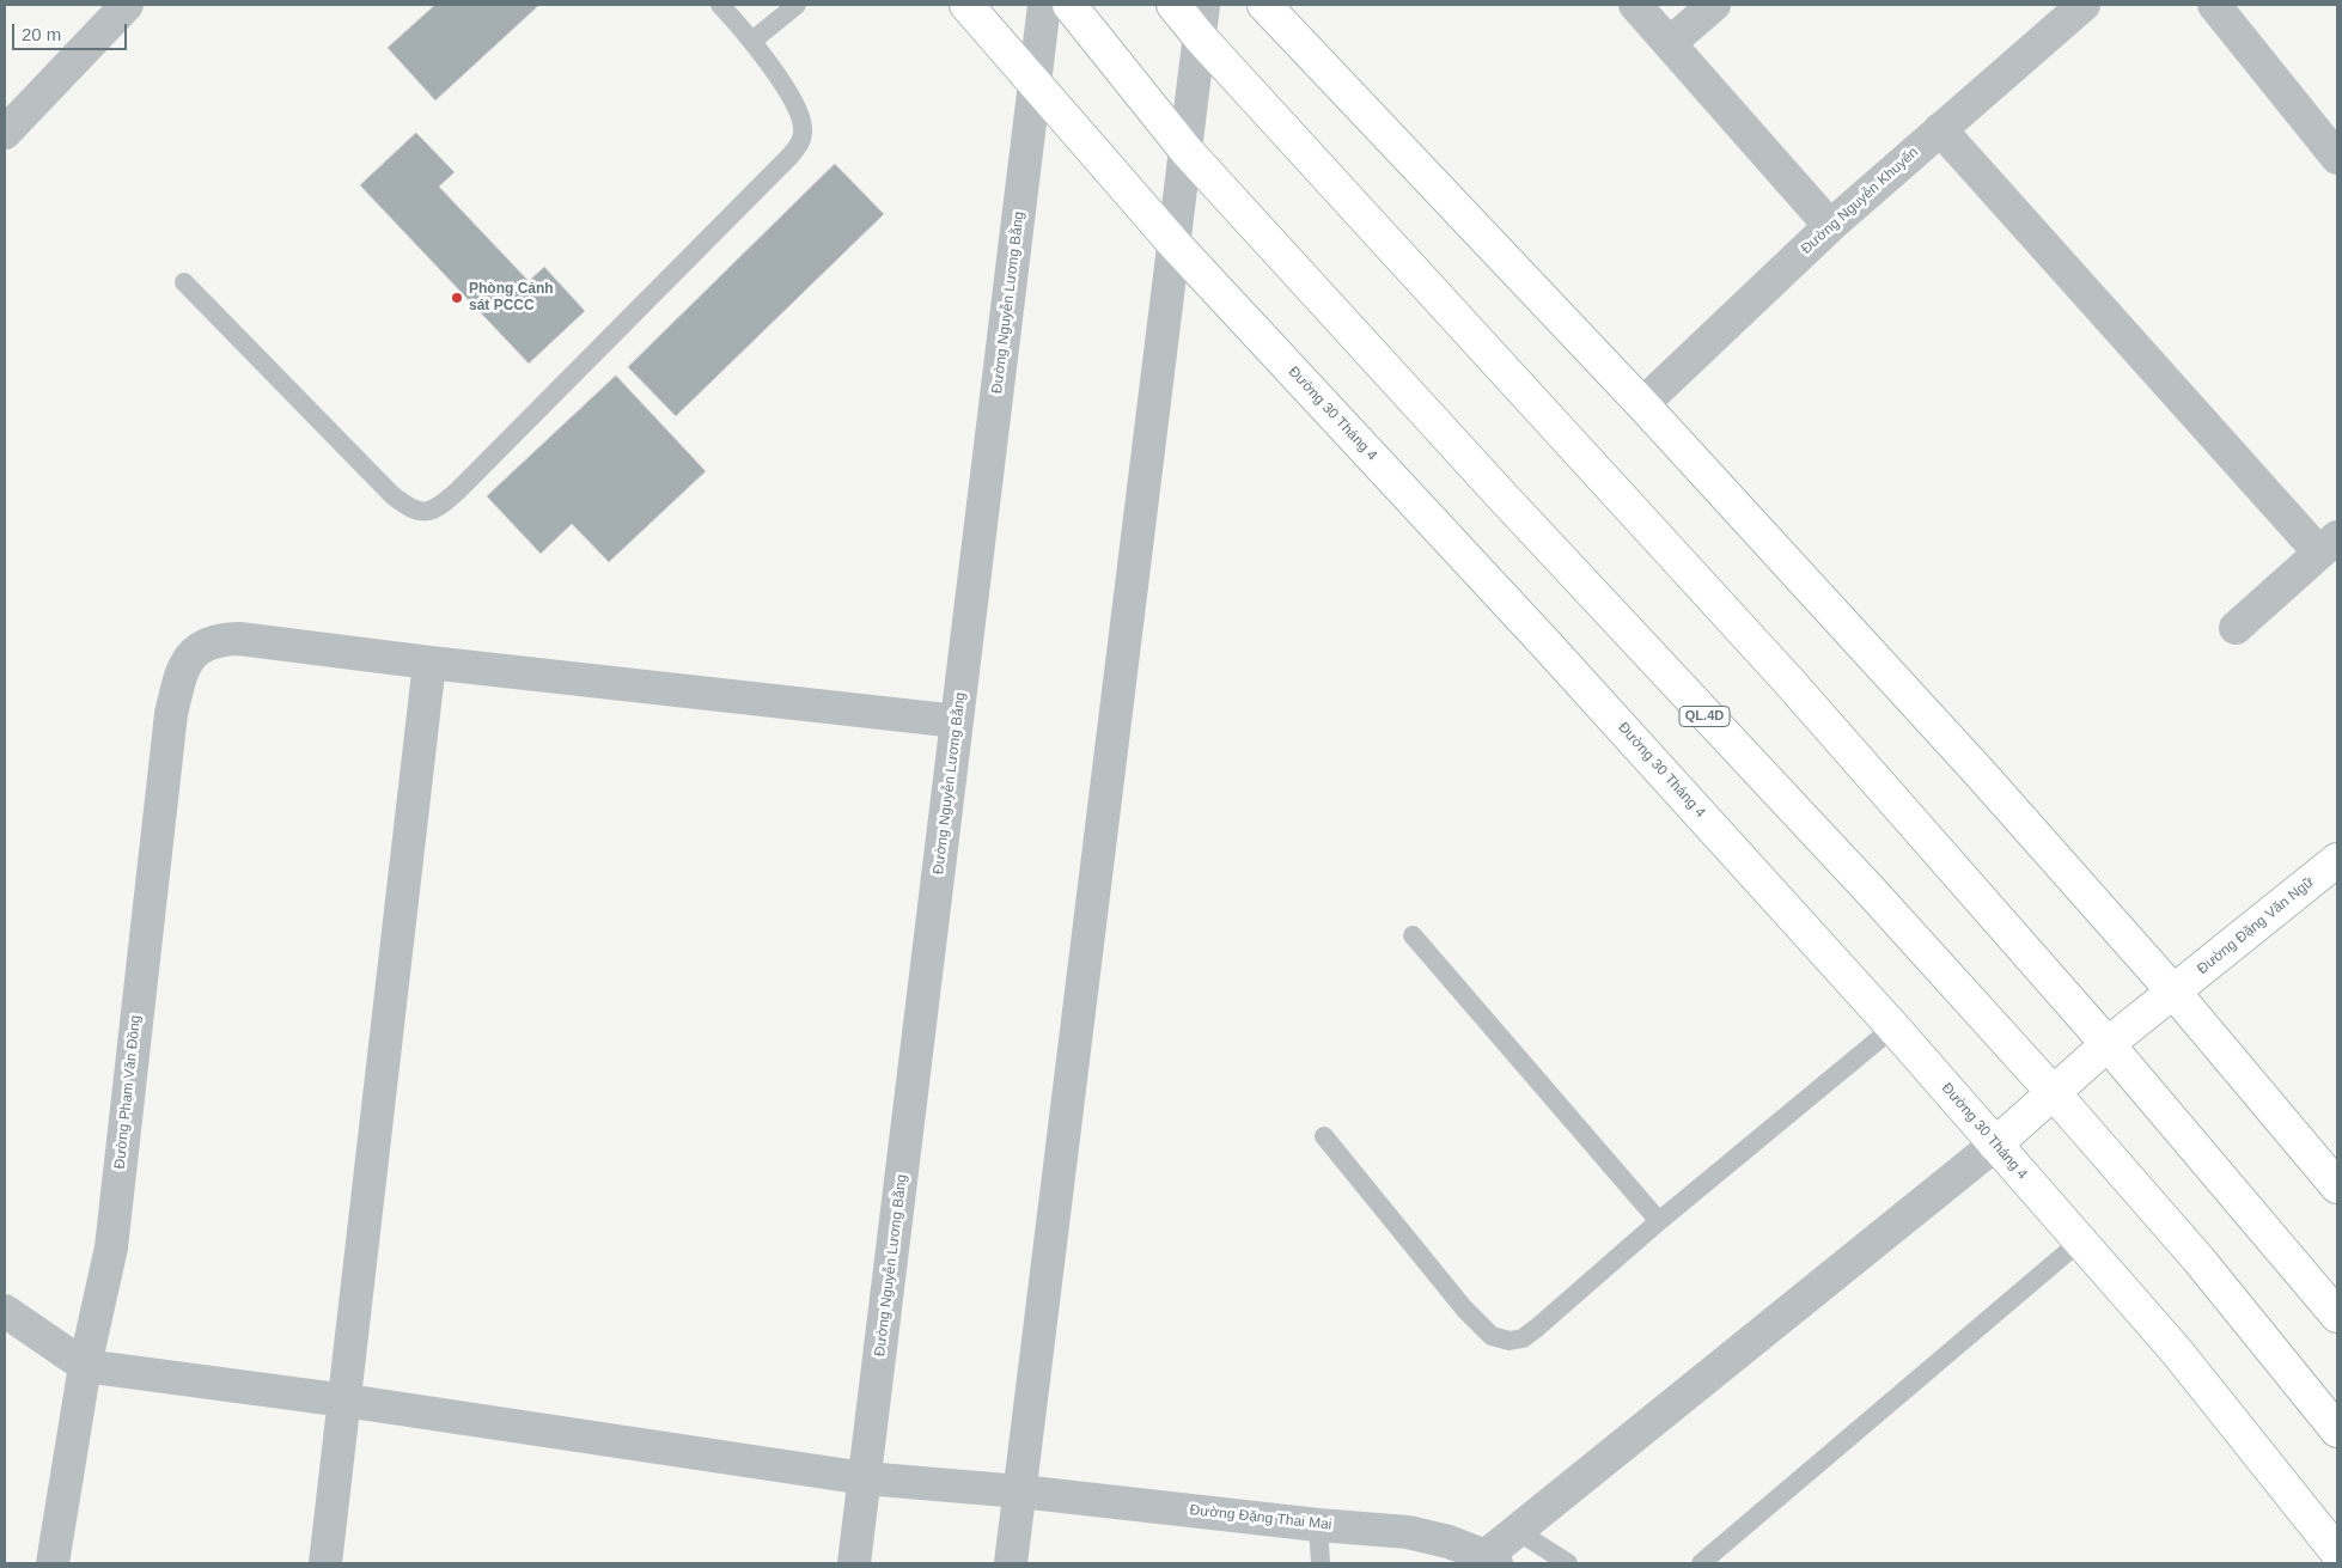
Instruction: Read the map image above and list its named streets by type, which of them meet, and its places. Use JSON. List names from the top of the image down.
{
  "streets": {
    "main road": ["Đường 30 Tháng 4", "QL.4D", "Đường Đặng Văn Ngữ"],
    "street": [
      "Đường Nguyễn Khuyến",
      "Đường Nguyễn Lương Bằng",
      "Đường Phạm Văn Đồng",
      "Đường Đặng Thai Mai"
    ]
  },
  "crossings": [
    ["Đường Nguyễn Lương Bằng", "Đường 30 Tháng 4"],
    ["Đường Nguyễn Lương Bằng", "Đường Đặng Thai Mai"],
    ["Đường 30 Tháng 4", "Đường Đặng Văn Ngữ"],
    ["QL.4D", "Đường Đặng Văn Ngữ"],
    ["Đường Phạm Văn Đồng", "Đường Đặng Thai Mai"]
  ],
  "places": ["Phòng Cảnh sát PCCC"],
  "scale_bar": "20 m"
}
